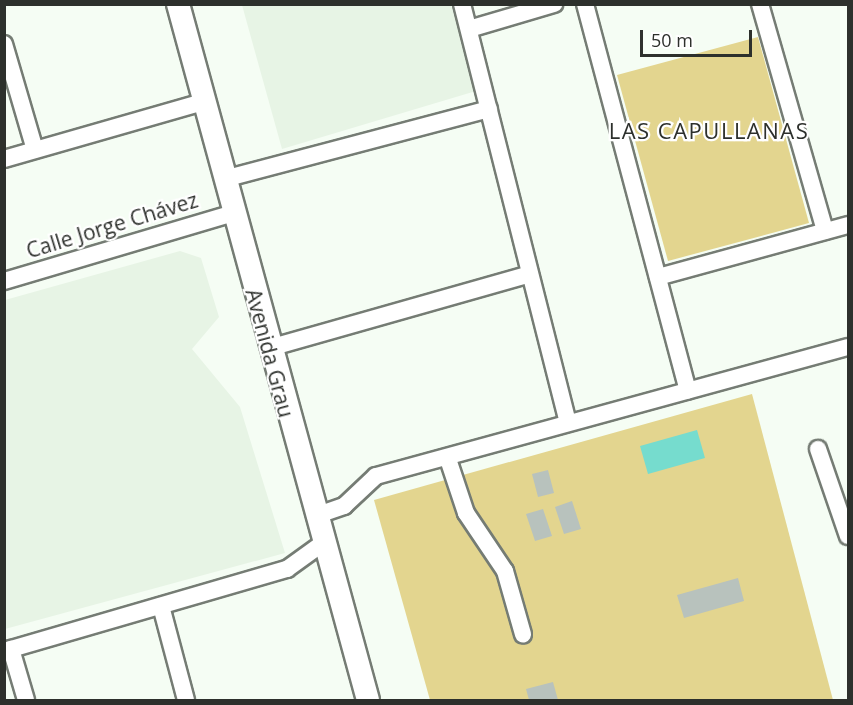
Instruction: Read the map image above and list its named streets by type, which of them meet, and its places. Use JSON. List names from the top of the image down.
{
  "streets": {
    "main road": ["Avenida Grau"],
    "street": ["Calle Jorge Chávez"]
  },
  "crossings": [
    ["Calle Jorge Chávez", "Avenida Grau"]
  ],
  "districts": ["LAS CAPULLANAS"],
  "scale_bar": "50 m"
}
